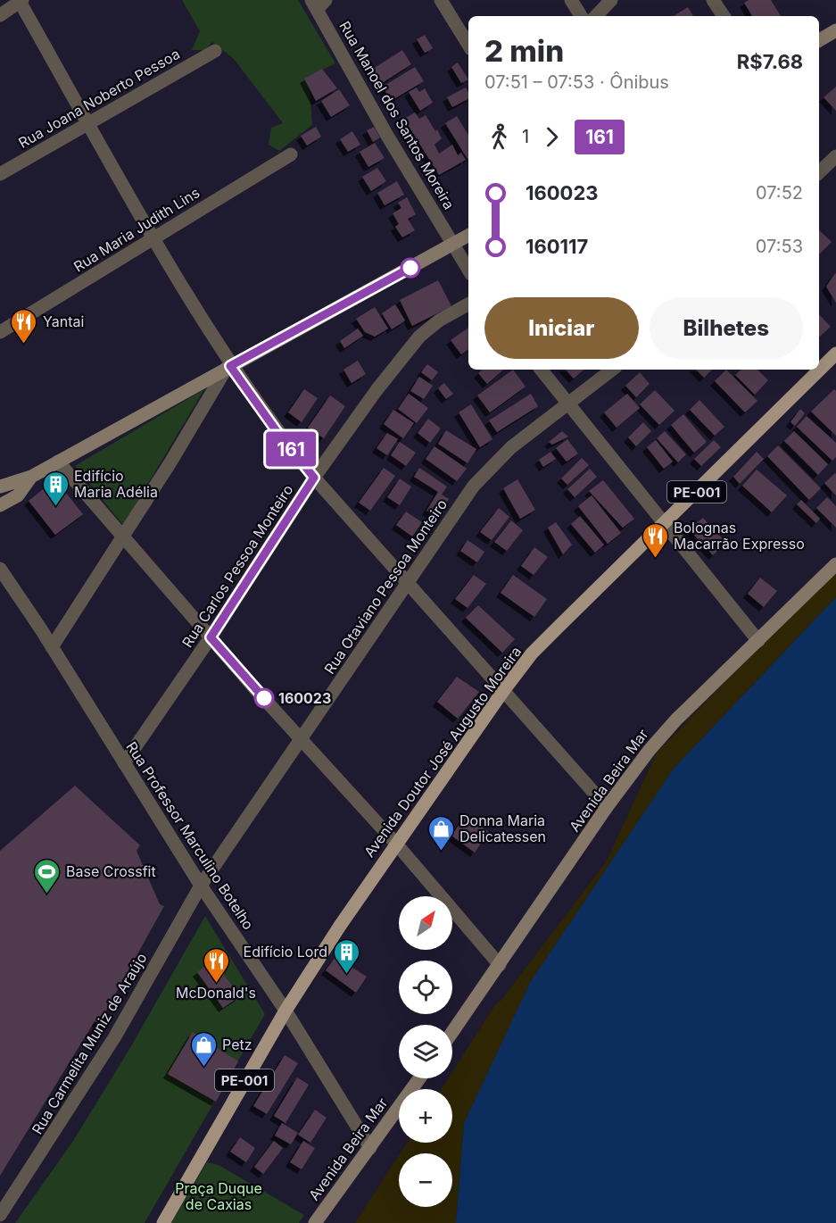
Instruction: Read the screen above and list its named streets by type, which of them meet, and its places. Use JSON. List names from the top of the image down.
{
  "streets": {
    "main road": ["PE-001", "Avenida Doutor José Augusto Moreira", "Avenida Beira Mar"],
    "street": [
      "Rua Joana Noberto Pessoa",
      "Rua Manoel dos Santos Moreira",
      "Rua Maria Judith Lins",
      "Rua Carlos Pessoa Monteiro",
      "Rua Otaviano Pessoa Monteiro",
      "Rua Professor Marculino Botelho",
      "Rua Carmelita Muniz de Araújo"
    ]
  },
  "crossings": [
    ["PE-001", "Avenida Doutor José Augusto Moreira"],
    ["PE-001", "Rua Professor Marculino Botelho"],
    ["Rua Carlos Pessoa Monteiro", "Rua Professor Marculino Botelho"],
    ["Rua Otaviano Pessoa Monteiro", "Rua Professor Marculino Botelho"],
    ["Rua Otaviano Pessoa Monteiro", "Rua Carmelita Muniz de Araújo"],
    ["Avenida Doutor José Augusto Moreira", "Rua Professor Marculino Botelho"],
    ["Avenida Beira Mar", "Rua Professor Marculino Botelho"],
    ["Rua Professor Marculino Botelho", "Rua Carmelita Muniz de Araújo"]
  ],
  "parks": ["Praça Duque de Caxias"],
  "places": {
    "restaurant": ["Yantai", "Bolognas Macarrão Expresso", "McDonald's"],
    "building": ["Edifício Maria Adélia", "Edifício Lord"],
    "other": ["160023"],
    "shop": ["Donna Maria Delicatessen", "Petz"],
    "sports": ["Base Crossfit"]
  },
  "lines": ["bus line 161"],
  "north": "top right",
  "page": {
    "on_map": "161",
    "heading": ["2 min", "07:51 – 07:53 · Ônibus", "R$7.68"],
    "legs": ["1", "161"],
    "list": [
      {
        "name": "160023",
        "value": "07:52"
      },
      {
        "name": "160117",
        "value": "07:53"
      }
    ],
    "buttons": ["Iniciar", "Bilhetes"],
    "map_buttons": ["+", "−"]
  }
}
